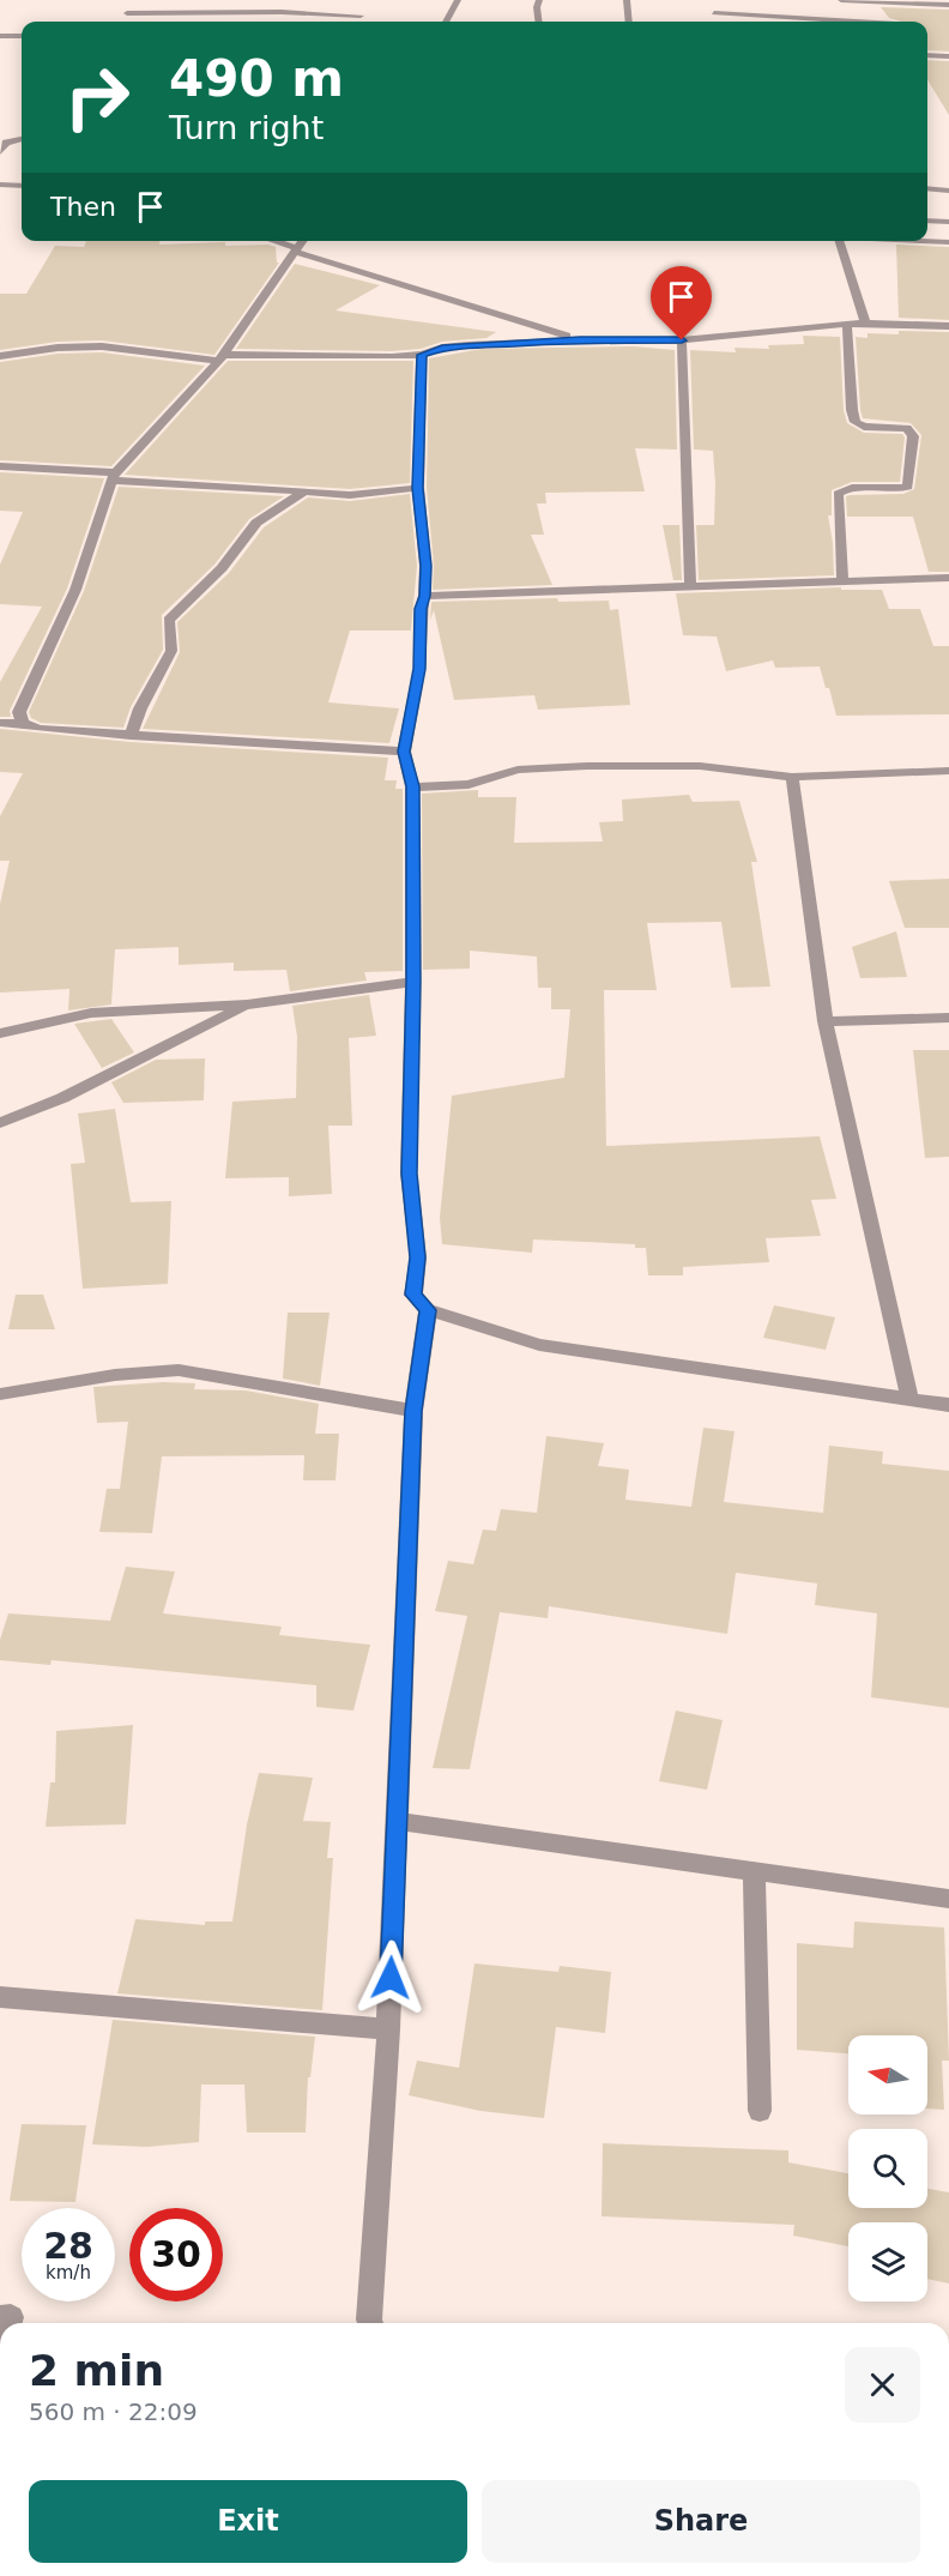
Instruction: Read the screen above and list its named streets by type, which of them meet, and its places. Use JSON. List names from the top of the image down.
{
  "north": "left",
  "page": {
    "turn": ["490 m", "Turn right"],
    "then": "Then",
    "speed": "28 km/h",
    "limit": "30",
    "heading": ["2 min", "560 m · 22:09"],
    "buttons": ["Exit", "Share"]
  }
}
